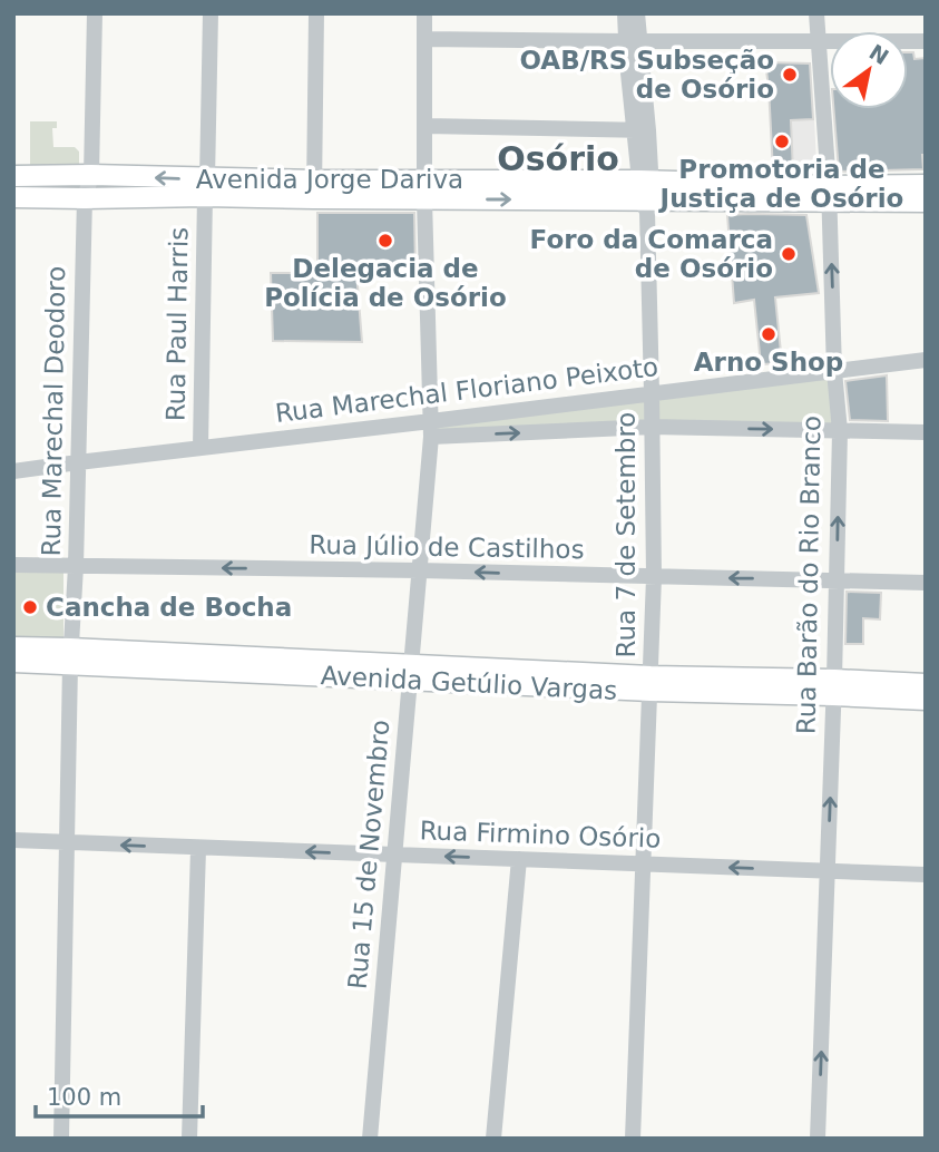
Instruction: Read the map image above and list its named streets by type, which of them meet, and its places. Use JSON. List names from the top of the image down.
{
  "streets": {
    "main road": ["Avenida Jorge Dariva", "Avenida Getúlio Vargas"],
    "street": [
      "Rua Paul Harris",
      "Rua Marechal Floriano Peixoto",
      "Rua Marechal Deodoro",
      "Rua 7 de Setembro",
      "Rua Júlio de Castilhos",
      "Rua Barão do Rio Branco",
      "Rua Firmino Osório",
      "Rua 15 de Novembro"
    ]
  },
  "crossings": [
    ["Avenida Jorge Dariva", "Rua Paul Harris"],
    ["Avenida Jorge Dariva", "Rua Marechal Deodoro"],
    ["Avenida Jorge Dariva", "Rua 7 de Setembro"],
    ["Avenida Jorge Dariva", "Rua Barão do Rio Branco"],
    ["Avenida Jorge Dariva", "Rua 15 de Novembro"],
    ["Rua Paul Harris", "Rua Marechal Floriano Peixoto"],
    ["Rua Marechal Floriano Peixoto", "Rua Marechal Deodoro"],
    ["Rua Marechal Floriano Peixoto", "Rua 7 de Setembro"],
    ["Rua Marechal Floriano Peixoto", "Rua Barão do Rio Branco"],
    ["Rua Marechal Floriano Peixoto", "Rua 15 de Novembro"],
    ["Rua Marechal Deodoro", "Rua Júlio de Castilhos"],
    ["Rua Marechal Deodoro", "Avenida Getúlio Vargas"],
    ["Rua Marechal Deodoro", "Rua Firmino Osório"],
    ["Rua 7 de Setembro", "Rua Júlio de Castilhos"],
    ["Rua 7 de Setembro", "Avenida Getúlio Vargas"],
    ["Rua 7 de Setembro", "Rua Firmino Osório"],
    ["Rua Júlio de Castilhos", "Rua Barão do Rio Branco"],
    ["Rua Júlio de Castilhos", "Rua 15 de Novembro"],
    ["Rua Barão do Rio Branco", "Avenida Getúlio Vargas"],
    ["Rua Barão do Rio Branco", "Rua Firmino Osório"],
    ["Avenida Getúlio Vargas", "Rua 15 de Novembro"],
    ["Rua Firmino Osório", "Rua 15 de Novembro"]
  ],
  "one_way": ["Rua Júlio de Castilhos", "Rua Barão do Rio Branco", "Rua Firmino Osório"],
  "districts": ["Osório"],
  "places": [
    "OAB/RS Subseção de Osório",
    "Promotoria de Justiça de Osório",
    "Delegacia de Polícia de Osório",
    "Foro da Comarca de Osório",
    "Arno Shop",
    "Cancha de Bocha"
  ],
  "scale_bar": "100 m",
  "north": "top right"
}
